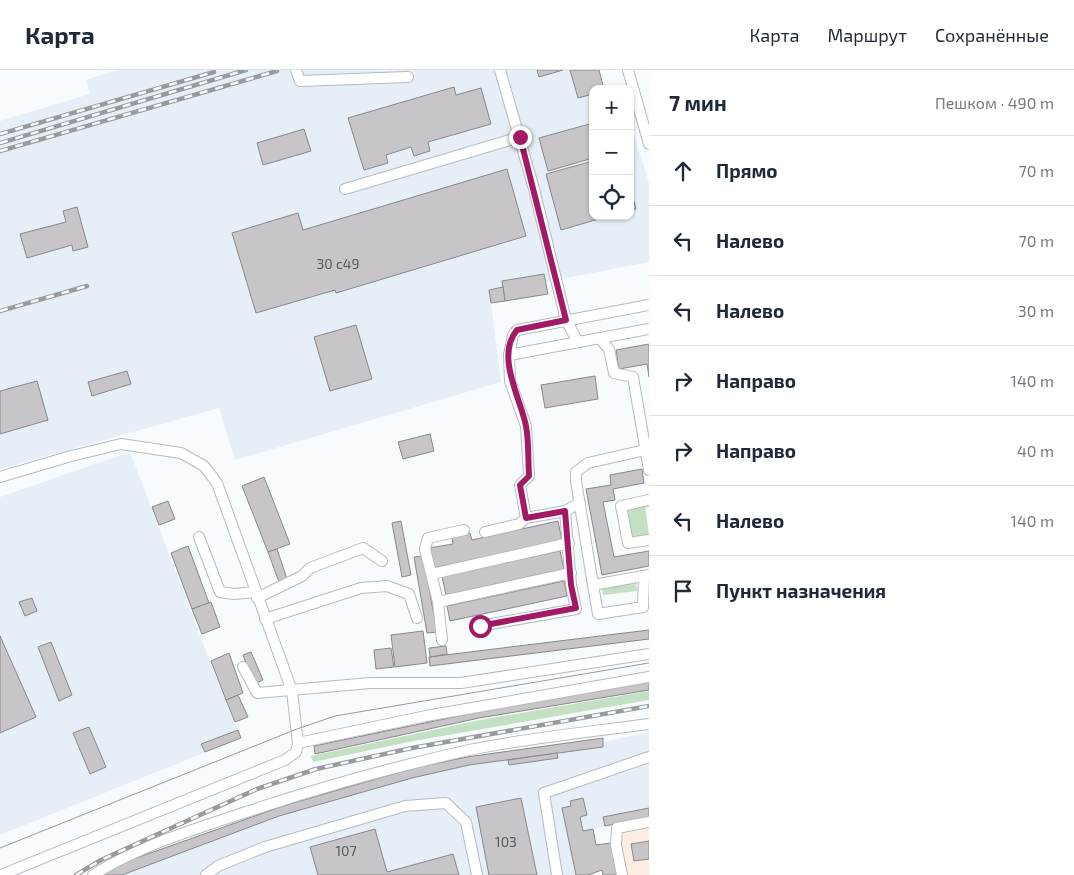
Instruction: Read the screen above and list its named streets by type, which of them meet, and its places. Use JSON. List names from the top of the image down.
{
  "house_numbers": ["30 с49", "103", "107"],
  "page": {
    "header": "Карта",
    "nav": ["Карта", "Маршрут", "Сохранённые"],
    "heading": ["7 мин", "Пешком · 490 m"],
    "map_buttons": ["+", "−"],
    "list": [
      ["Прямо", "70 m"],
      ["Налево", "70 m"],
      ["Налево", "30 m"],
      ["Направо", "140 m"],
      ["Направо", "40 m"],
      ["Налево", "140 m"],
      "Пункт назначения"
    ]
  }
}
